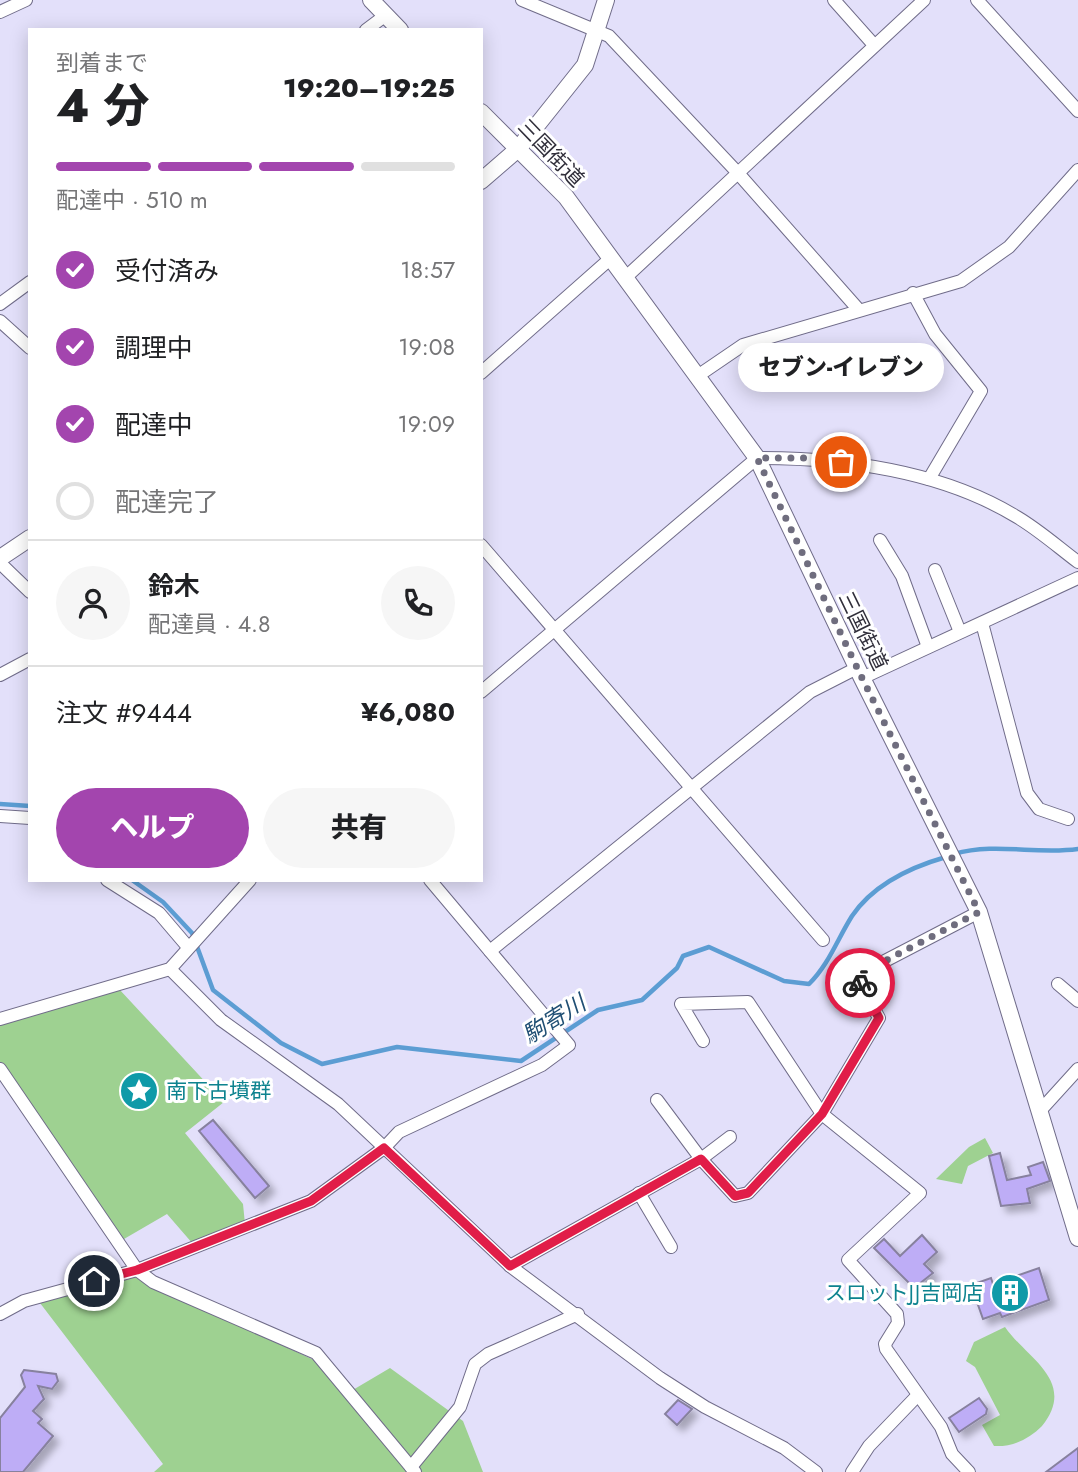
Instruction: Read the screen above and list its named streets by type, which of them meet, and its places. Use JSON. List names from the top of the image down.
{
  "streets": {
    "street": ["三国街道"]
  },
  "water": ["駒寄川"],
  "places": {
    "other": ["セブン-イレブン"],
    "place": ["南下古墳群"],
    "building": ["スロットJJ吉岡店"]
  },
  "page": {
    "heading": ["4 分", "到着まで", "19:20–19:25"],
    "panel": [
      "鈴木",
      "配達員 · 4.8",
      "注文 #9444",
      "¥6,080"
    ],
    "bar": "配達中 · 510 m",
    "list": [
      ["受付済み", "18:57"],
      ["調理中", "19:08"],
      ["配達中", "19:09"],
      "配達完了"
    ],
    "bubble": "セブン-イレブン",
    "buttons": ["ヘルプ", "共有"]
  }
}
